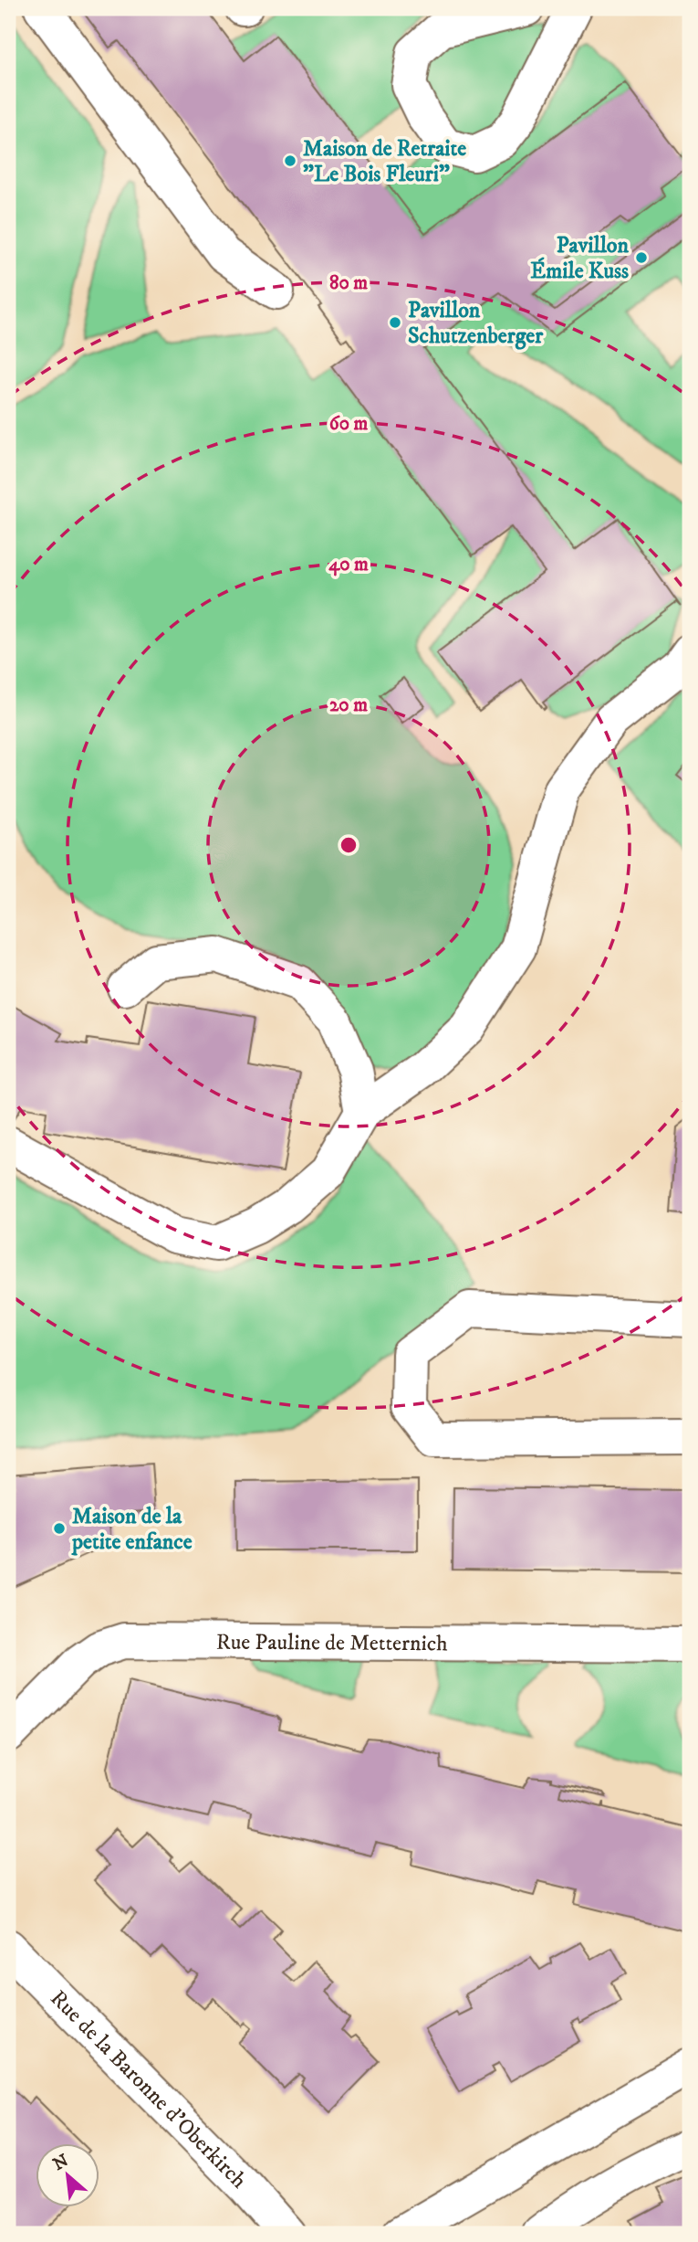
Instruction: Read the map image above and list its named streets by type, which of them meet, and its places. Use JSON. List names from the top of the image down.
{
  "streets": {
    "street": ["Rue Pauline de Metternich", "Rue de la Baronne d'Oberkirch"]
  },
  "places": [
    "Maison de Retraite \"Le Bois Fleuri\"",
    "Pavillon Émile Kuss",
    "Pavillon Schutzenberger",
    "Maison de la petite enfance"
  ],
  "north": "top left",
  "rings": [
    "80 m",
    "60 m",
    "40 m",
    "20 m"
  ]
}
